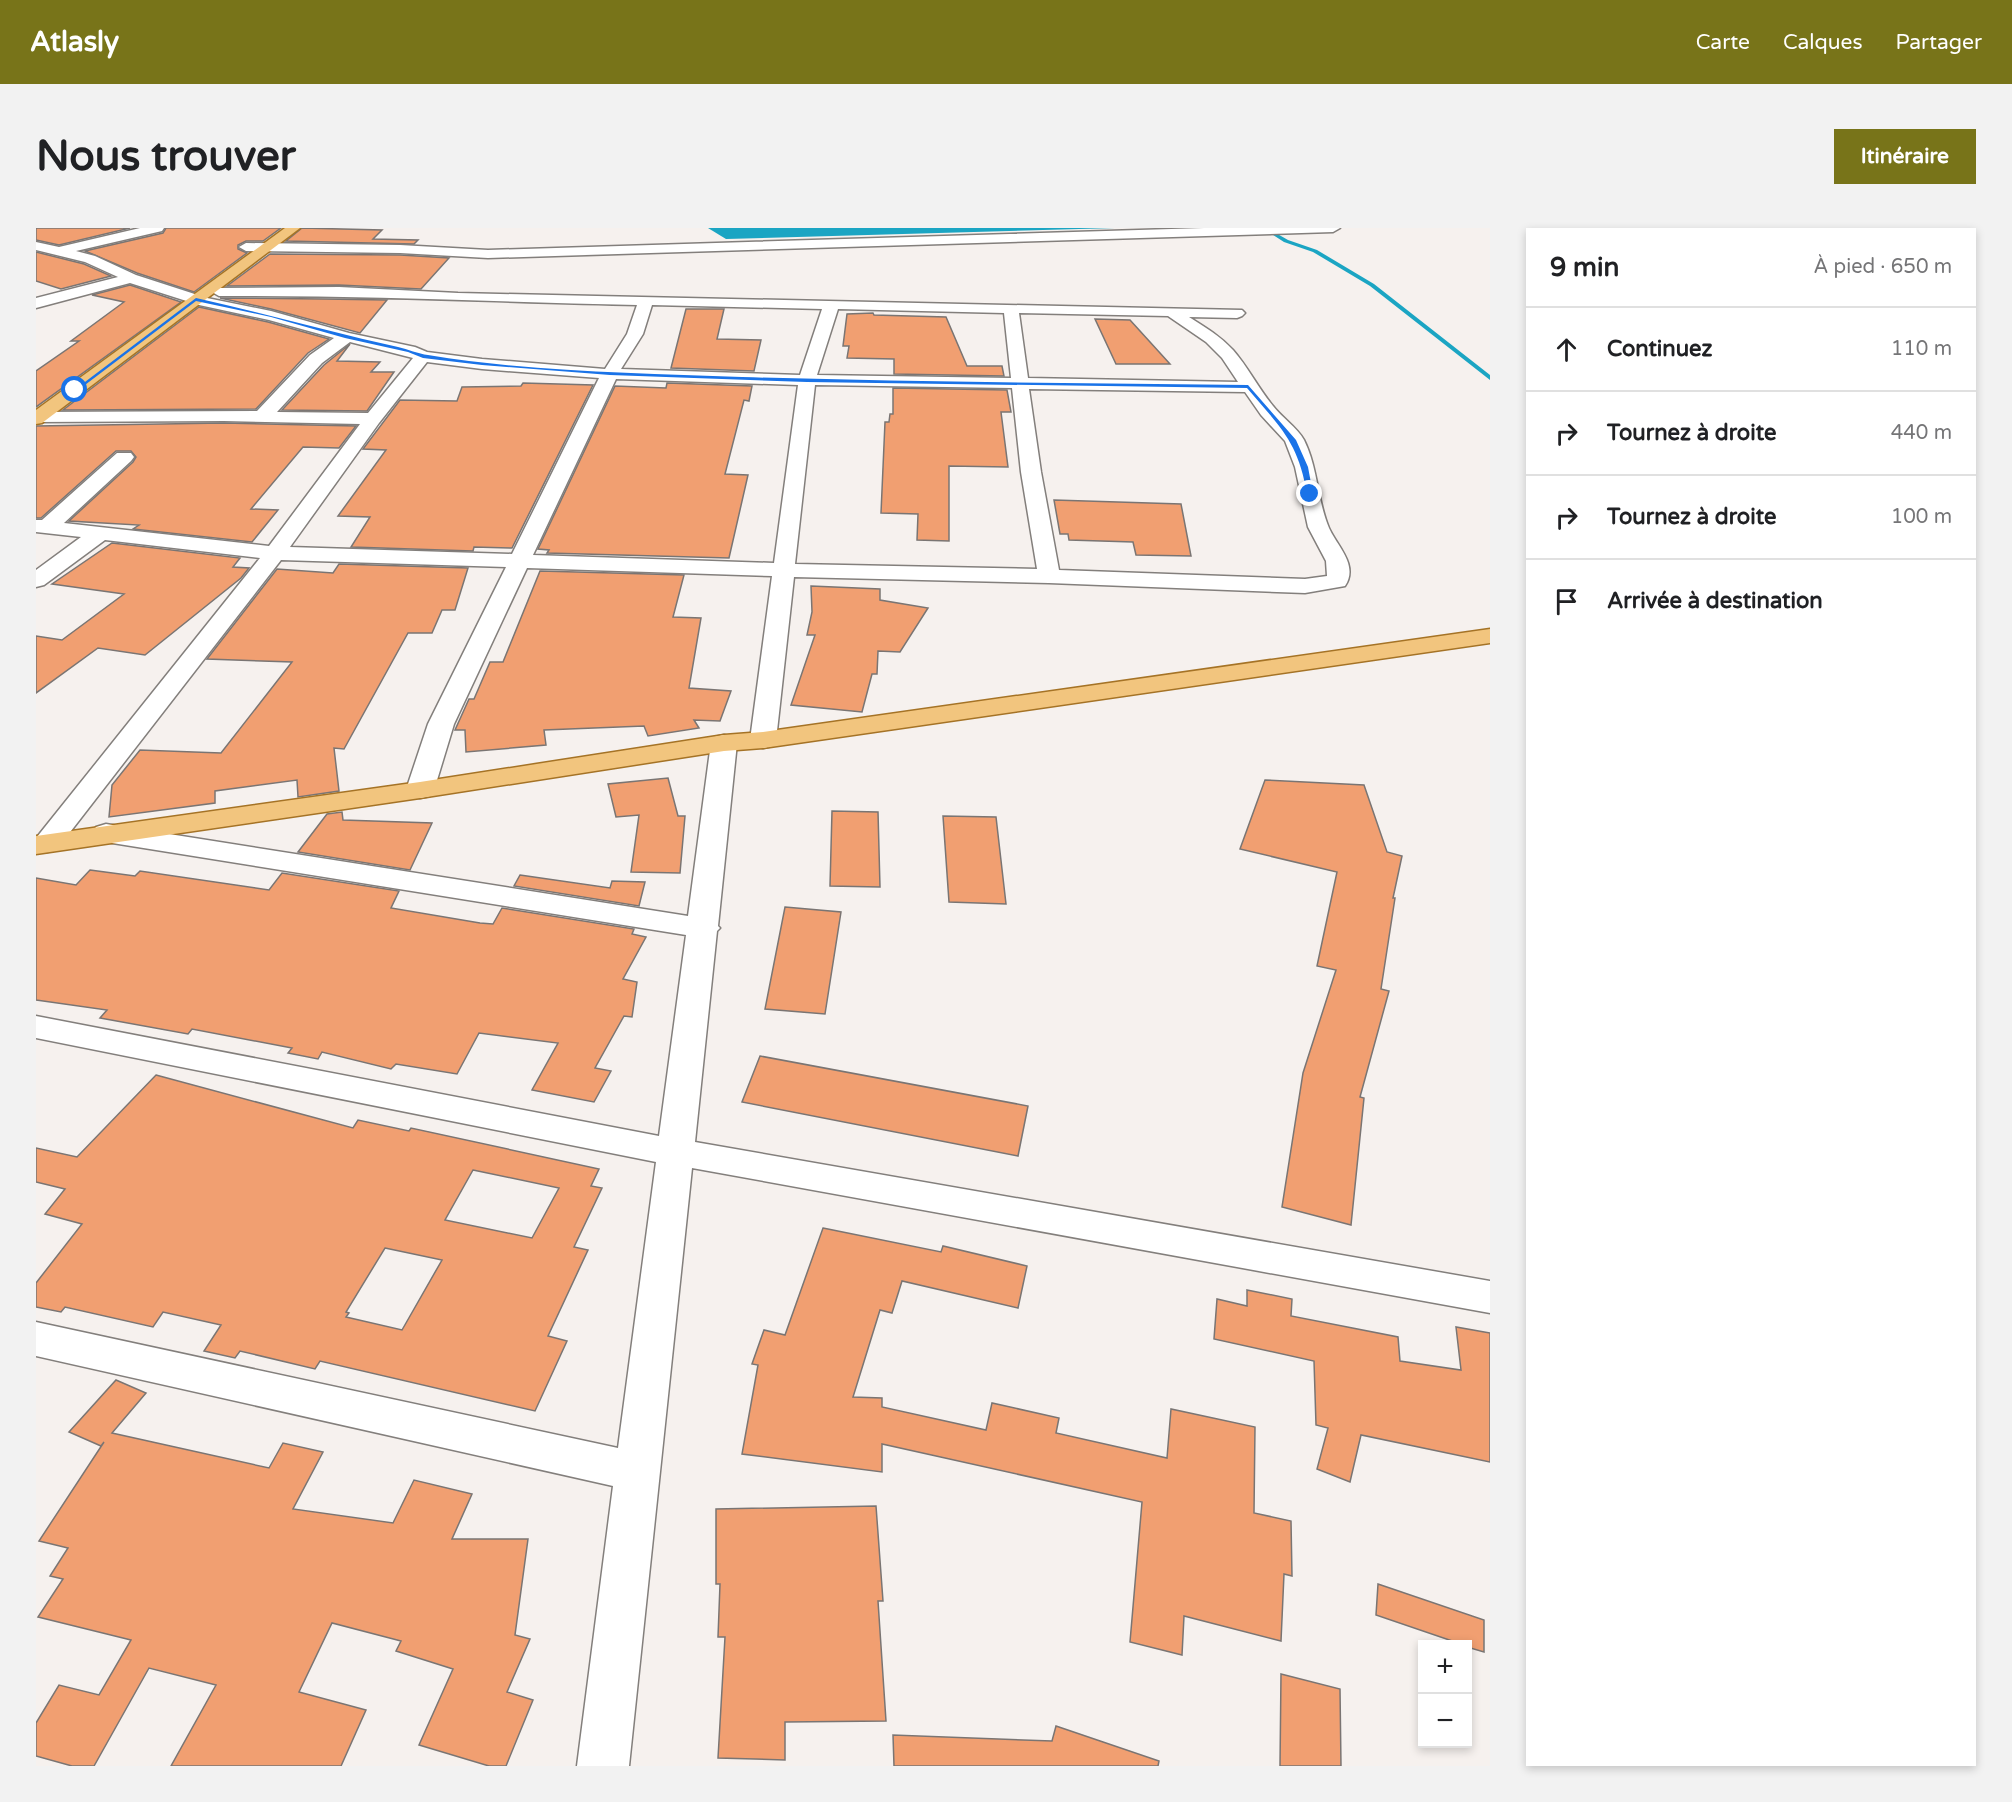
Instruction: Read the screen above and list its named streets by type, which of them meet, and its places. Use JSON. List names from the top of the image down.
{
  "page": {
    "header": "Atlasly",
    "nav": ["Carte", "Calques", "Partager"],
    "buttons": "Itinéraire",
    "title": "Nous trouver",
    "heading": ["9 min", "À pied · 650 m"],
    "list": [
      ["Continuez", "110 m"],
      ["Tournez à droite", "440 m"],
      ["Tournez à droite", "100 m"],
      "Arrivée à destination"
    ],
    "map_buttons": ["+", "−"]
  }
}
